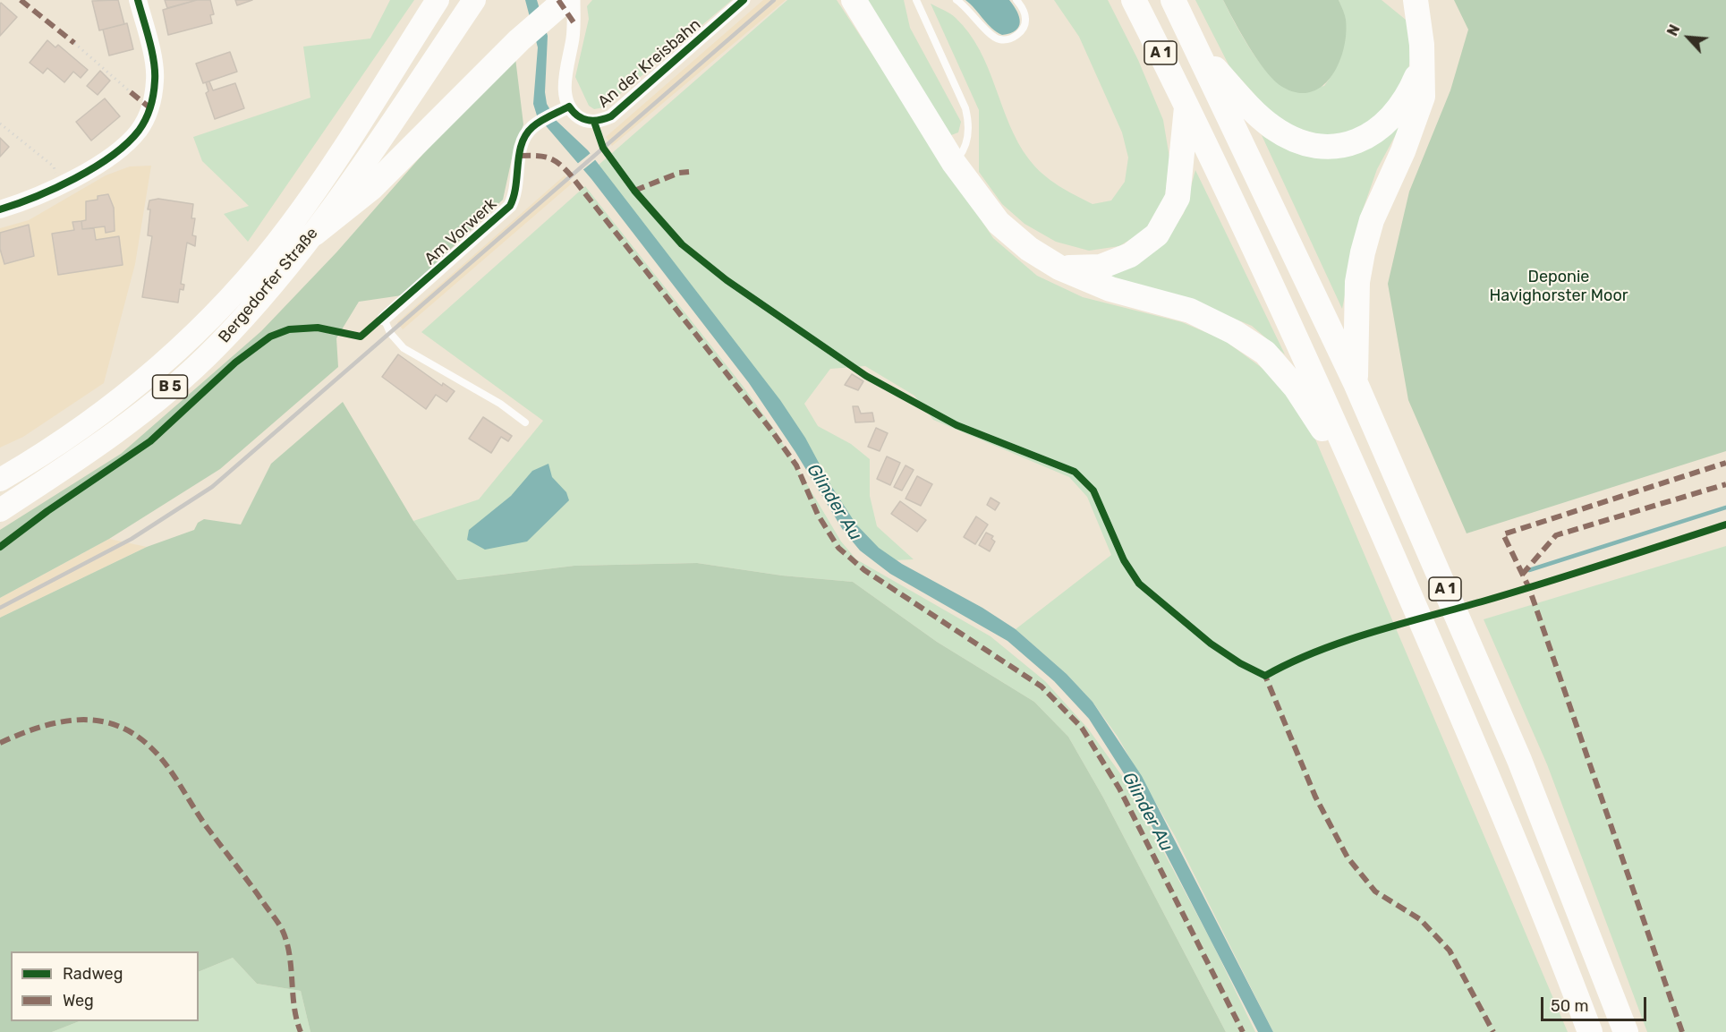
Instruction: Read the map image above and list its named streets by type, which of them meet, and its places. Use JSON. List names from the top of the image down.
{
  "streets": {
    "highway": ["A 1", "Bergedorfer Straße", "B 5"],
    "street": ["An der Kreisbahn", "Am Vorwerk"]
  },
  "water": ["Glinder Au"],
  "parks": ["Deponie Havighorster Moor"],
  "legend": ["Radweg", "Weg"],
  "scale_bar": "50 m",
  "north": "top left"
}
